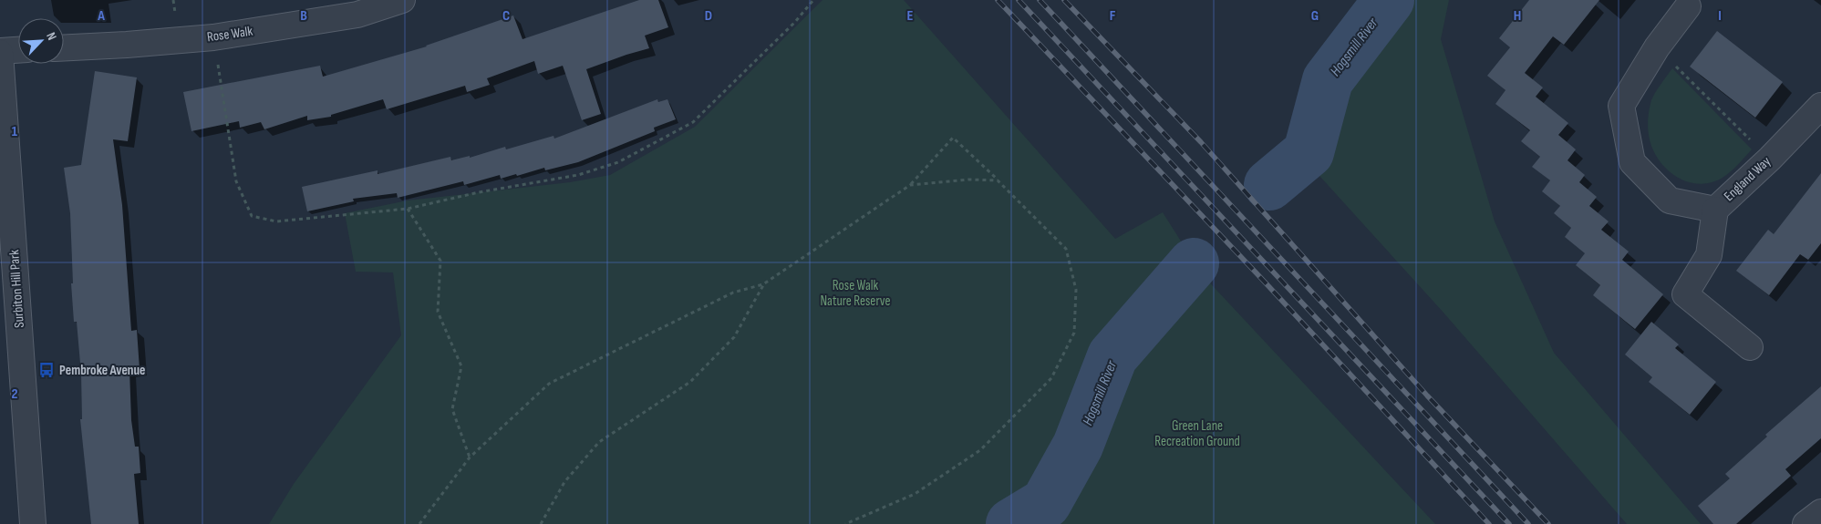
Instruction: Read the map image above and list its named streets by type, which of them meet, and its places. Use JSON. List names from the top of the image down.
{
  "streets": {
    "street": ["Rose Walk", "England Way", "Surbiton Hill Park"]
  },
  "water": ["Hogsmill River"],
  "parks": ["Rose Walk Nature Reserve", "Green Lane Recreation Ground"],
  "places": {
    "bus stop": ["Pembroke Avenue"]
  },
  "north": "top right",
  "grid": {
    "columns": [
      "A",
      "B",
      "C",
      "D",
      "E",
      "F",
      "G",
      "H",
      "I"
    ],
    "rows": ["1", "2"]
  }
}
